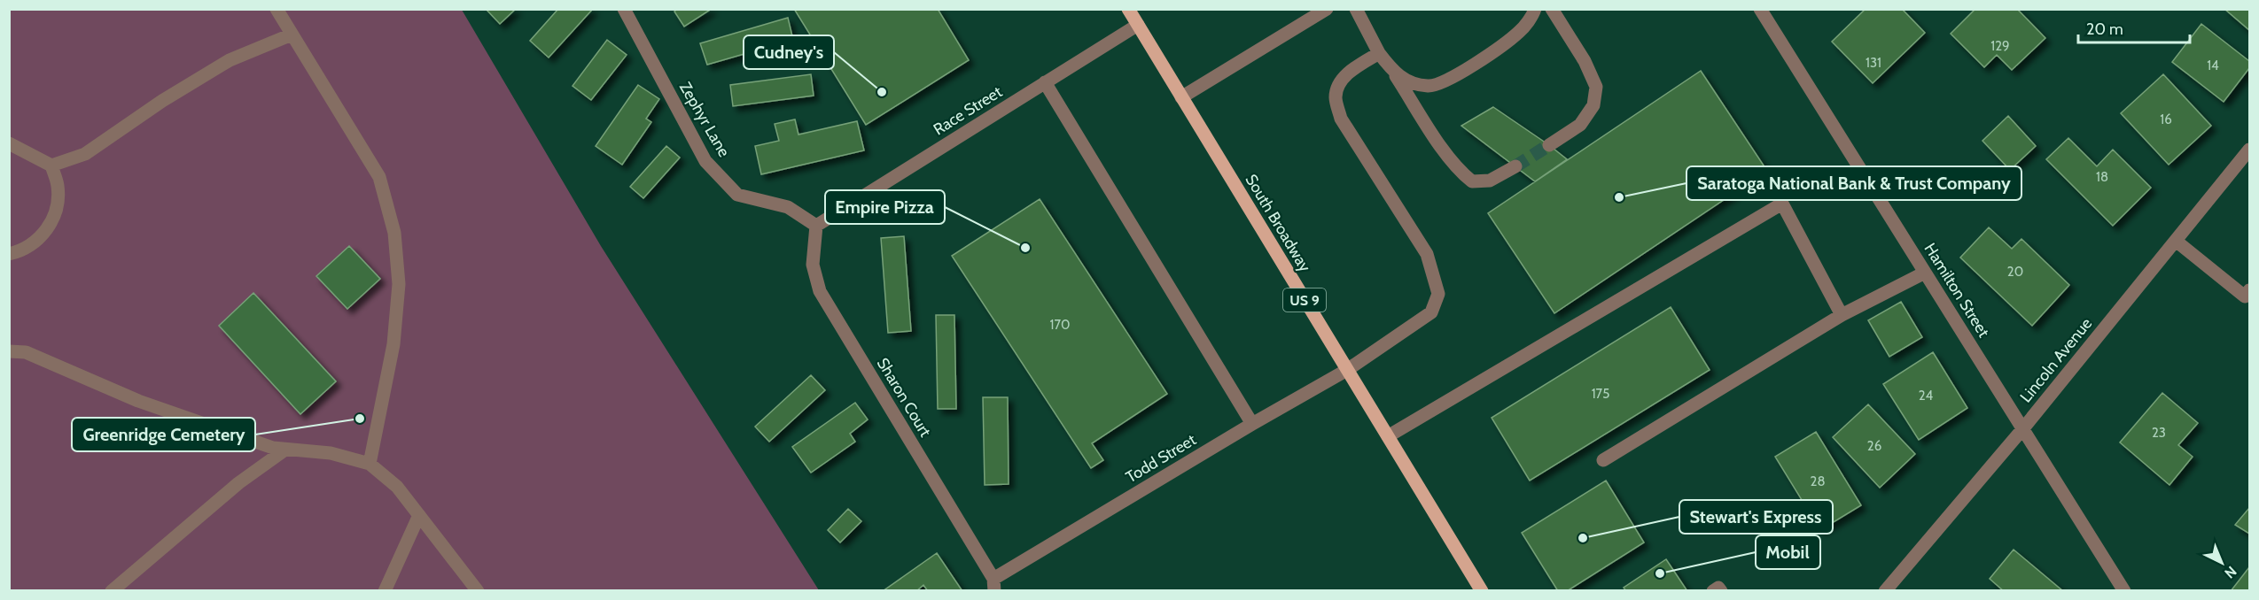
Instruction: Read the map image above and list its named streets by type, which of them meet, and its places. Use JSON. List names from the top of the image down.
{
  "streets": {
    "main road": ["South Broadway", "US 9"],
    "street": [
      "Race Street",
      "Zephyr Lane",
      "Hamilton Street",
      "Lincoln Avenue",
      "Sharon Court",
      "Todd Street"
    ]
  },
  "crossings": [
    ["Race Street", "Zephyr Lane"],
    ["Race Street", "South Broadway"],
    ["Race Street", "Sharon Court"],
    ["Zephyr Lane", "Sharon Court"],
    ["South Broadway", "Todd Street"],
    ["Hamilton Street", "Lincoln Avenue"],
    ["Sharon Court", "Todd Street"]
  ],
  "places": [
    "Cudney's",
    "Saratoga National Bank & Trust Company",
    "Empire Pizza",
    "Greenridge Cemetery",
    "Stewart's Express",
    "Mobil"
  ],
  "house_numbers": [
    "129",
    "131",
    "14",
    "16",
    "18",
    "20",
    "170",
    "175",
    "24",
    "23",
    "26",
    "28"
  ],
  "scale_bar": "20 m",
  "north": "bottom right"
}
